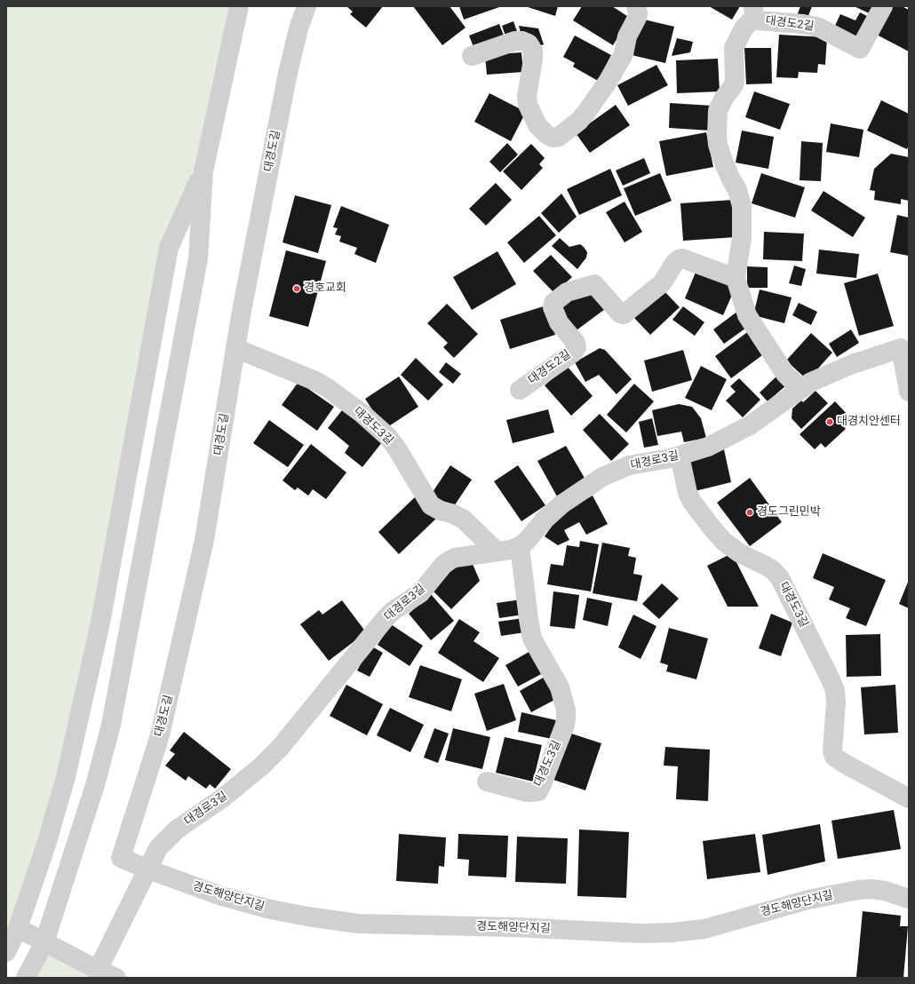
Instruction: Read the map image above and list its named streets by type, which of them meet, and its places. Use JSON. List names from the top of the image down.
{
  "streets": {
    "street": [
      "대경도2길",
      "대경도길",
      "대경도3길",
      "대경로3길",
      "경도해양단지길"
    ]
  },
  "crossings": [
    ["대경도2길", "대경로3길"],
    ["대경도길", "대경도3길"],
    ["대경도길", "경도해양단지길"],
    ["대경도3길", "대경로3길"],
    ["대경로3길", "경도해양단지길"]
  ],
  "places": ["경호교회", "대경치안센터", "경도그린민박"]
}
